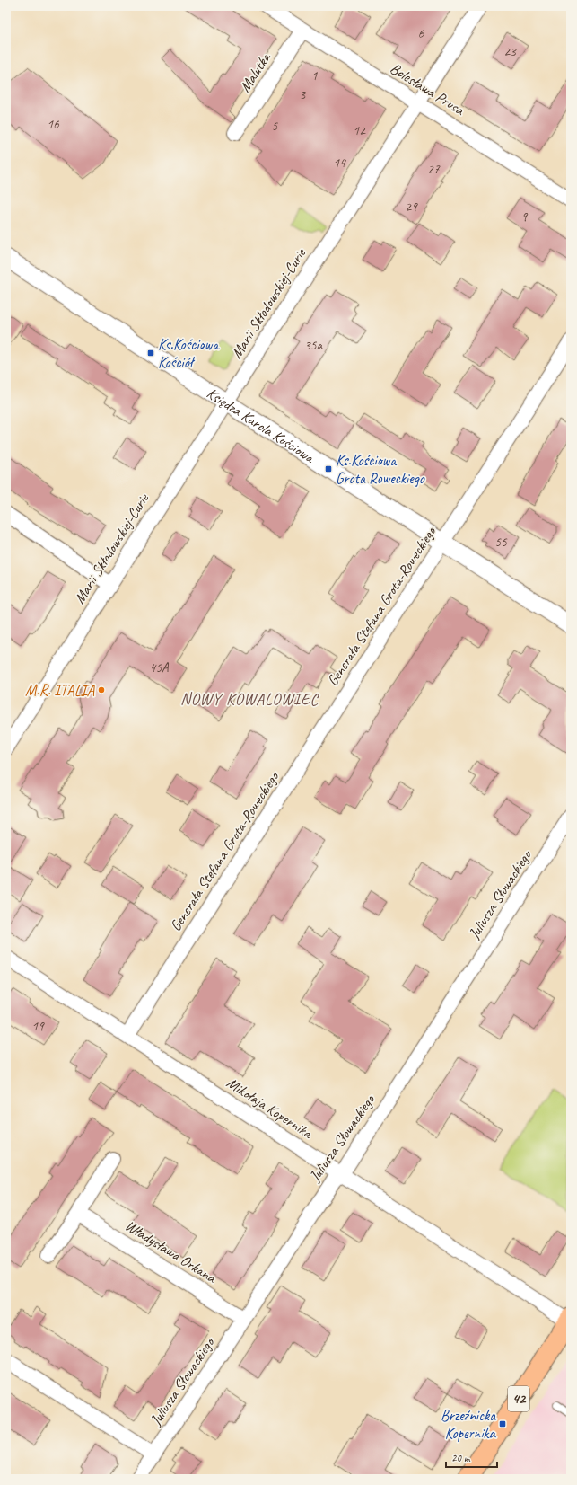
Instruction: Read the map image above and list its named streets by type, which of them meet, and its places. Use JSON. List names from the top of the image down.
{
  "streets": {
    "main road": ["42"],
    "street": [
      "Malutka",
      "Bolesława Prusa",
      "Marii Skłodowskiej-Curie",
      "Księdza Karola Kościowa",
      "Generała Stefana Grota-Roweckiego",
      "Juliusza Słowackiego",
      "Mikołaja Kopernika",
      "Władysława Orkana"
    ]
  },
  "crossings": [
    ["Malutka", "Bolesława Prusa"],
    ["Bolesława Prusa", "Marii Skłodowskiej-Curie"],
    ["Marii Skłodowskiej-Curie", "Księdza Karola Kościowa"],
    ["Księdza Karola Kościowa", "Generała Stefana Grota-Roweckiego"],
    ["Generała Stefana Grota-Roweckiego", "Mikołaja Kopernika"],
    ["Juliusza Słowackiego", "Mikołaja Kopernika"],
    ["Juliusza Słowackiego", "Władysława Orkana"],
    ["Mikołaja Kopernika", "42"]
  ],
  "districts": ["NOWY KOWALOWIEC"],
  "places": {
    "transit": ["Ks.Kościowa Kościół", "Ks.Kościowa Grota Roweckiego", "Brzeźnicka Kopernika"],
    "other": ["M.R. ITALIA"]
  },
  "house_numbers": [
    "6",
    "23",
    "1",
    "3",
    "16",
    "5",
    "12",
    "14",
    "27",
    "29",
    "9",
    "35a",
    "55",
    "45A",
    "19"
  ],
  "scale_bar": "20 m"
}
